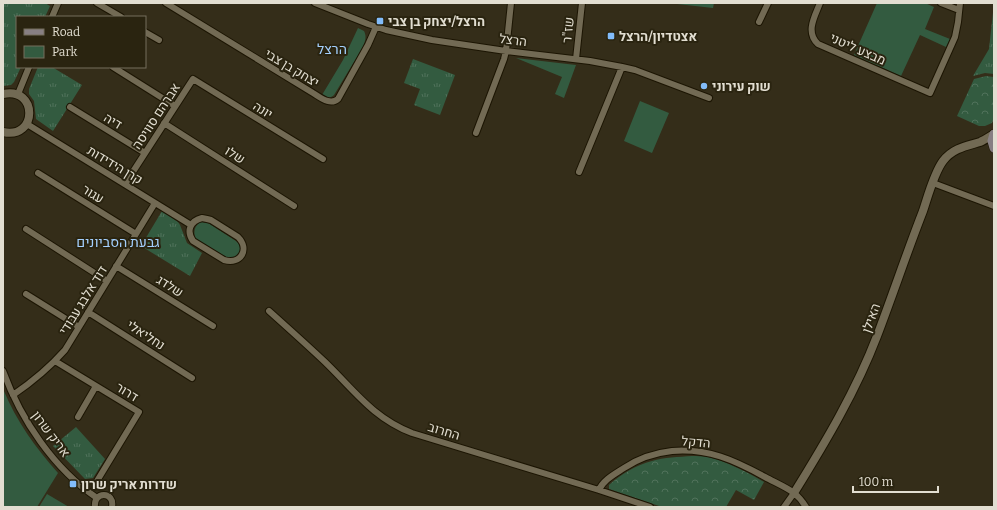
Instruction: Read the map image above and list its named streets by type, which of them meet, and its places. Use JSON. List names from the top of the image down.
{
  "streets": {
    "street": [
      "שז\"ר",
      "הרצל",
      "מבצע ליטני",
      "יצחק בן צבי",
      "יונה",
      "אברהם סוויסה",
      "דיה",
      "שלו",
      "קרן הידידות",
      "עגור",
      "שלדג",
      "דוד אלבג עבודי",
      "האילן",
      "נחליאלי",
      "דרור",
      "החרוב",
      "אריק שרון",
      "הדקל"
    ]
  },
  "crossings": [
    ["שז\"ר", "הרצל"],
    ["הרצל", "יצחק בן צבי"],
    ["יונה", "אברהם סוויסה"],
    ["אברהם סוויסה", "דיה"],
    ["אברהם סוויסה", "שלו"],
    ["אברהם סוויסה", "קרן הידידות"],
    ["קרן הידידות", "דוד אלבג עבודי"],
    ["עגור", "דוד אלבג עבודי"],
    ["שלדג", "דוד אלבג עבודי"],
    ["דוד אלבג עבודי", "נחליאלי"],
    ["דוד אלבג עבודי", "דרור"],
    ["דוד אלבג עבודי", "אריק שרון"],
    ["האילן", "הדקל"],
    ["החרוב", "הדקל"]
  ],
  "districts": ["הרצל", "גבעת הסביונים"],
  "places": {
    "transit": ["הרצל/יצחק בן צבי", "אצטדיון/הרצל", "שדרות אריק שרון"],
    "other": ["שוק עירוני"]
  },
  "legend": ["Road", "Park"],
  "scale_bar": "100 m"
}
